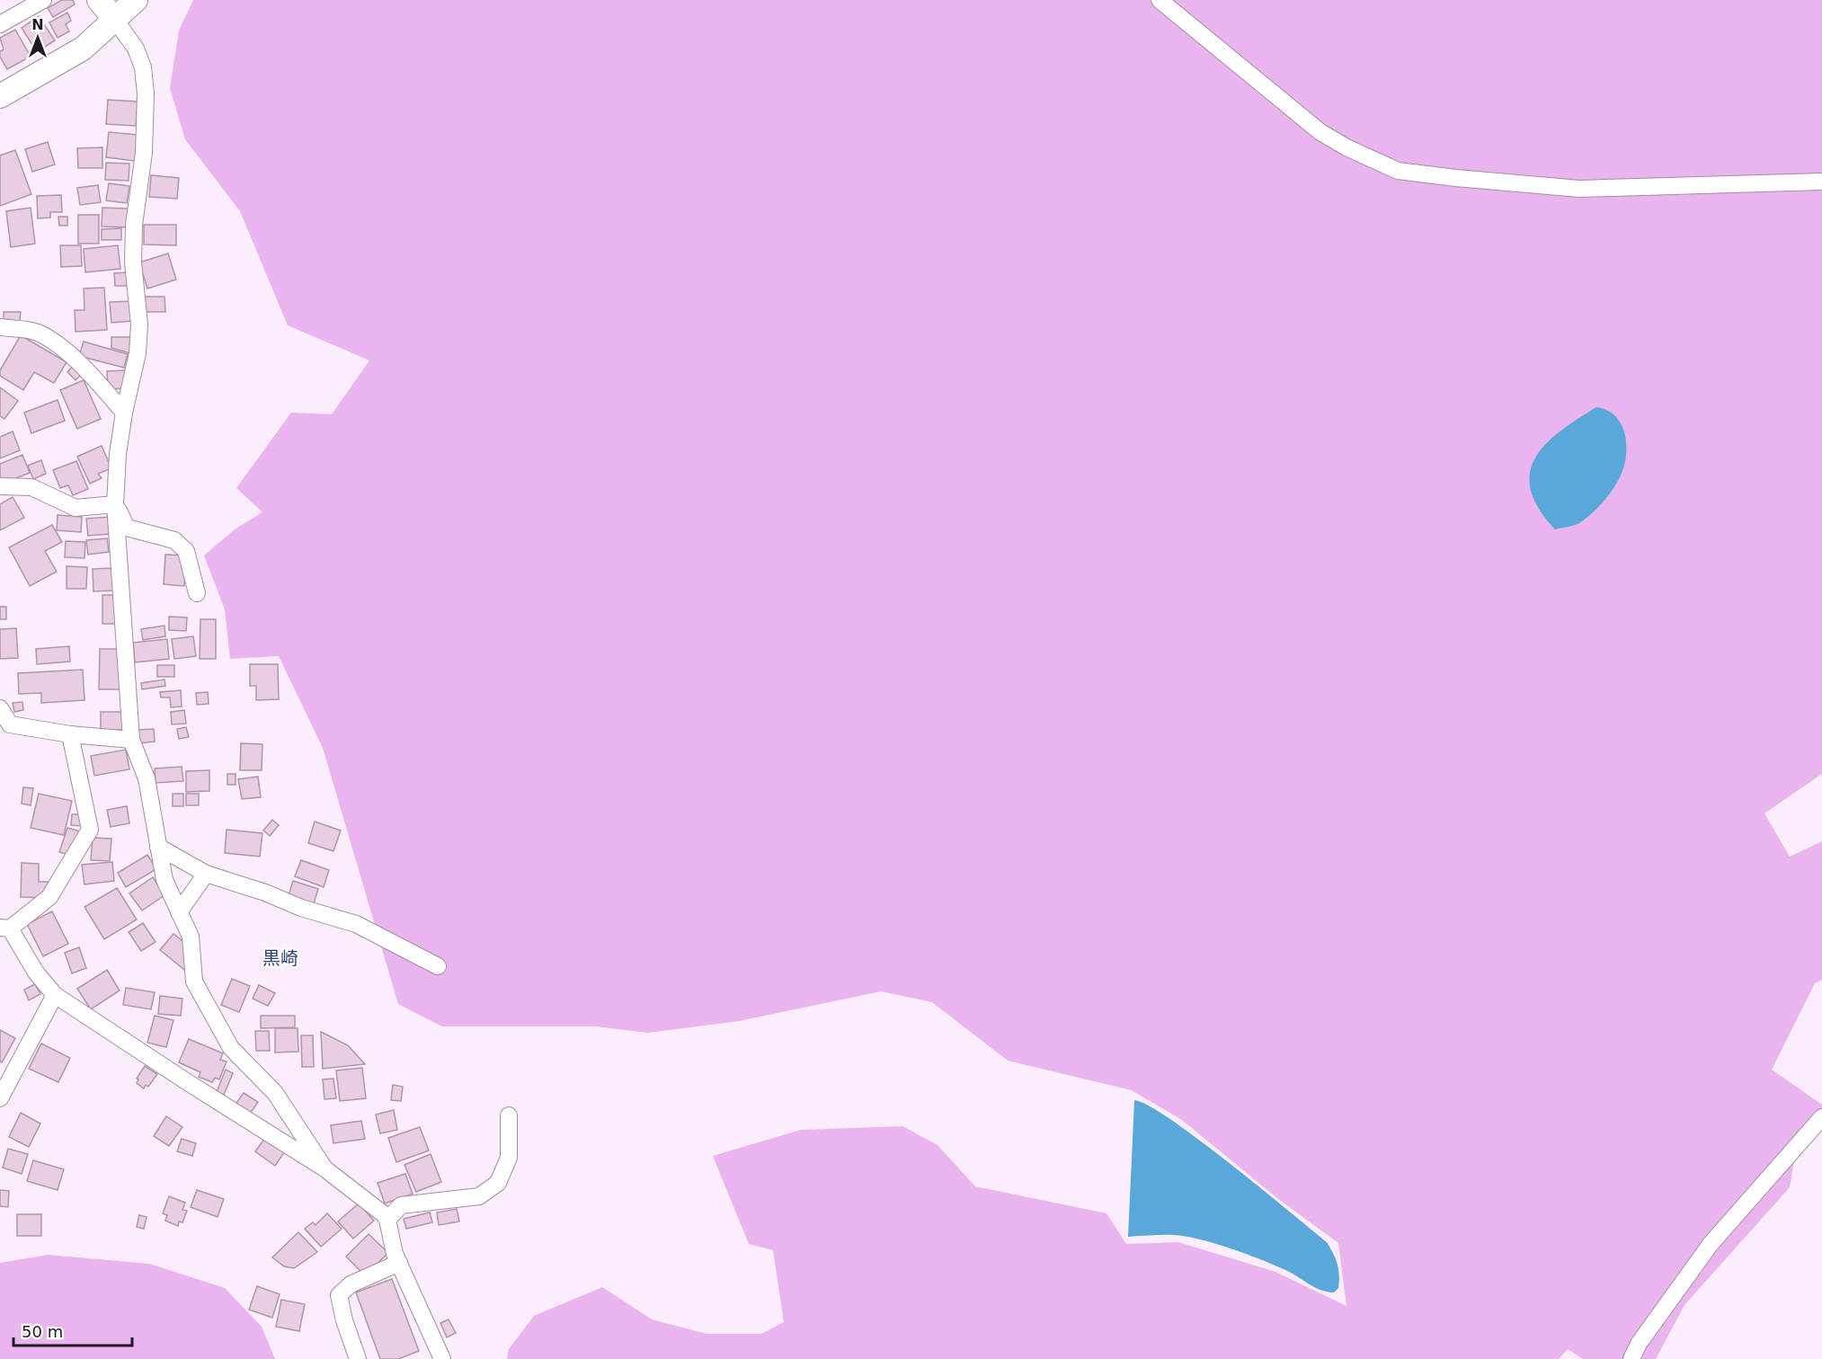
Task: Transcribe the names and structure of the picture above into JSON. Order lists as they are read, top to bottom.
{
  "districts": ["黒崎"],
  "scale_bar": "50 m",
  "north": "top"
}
